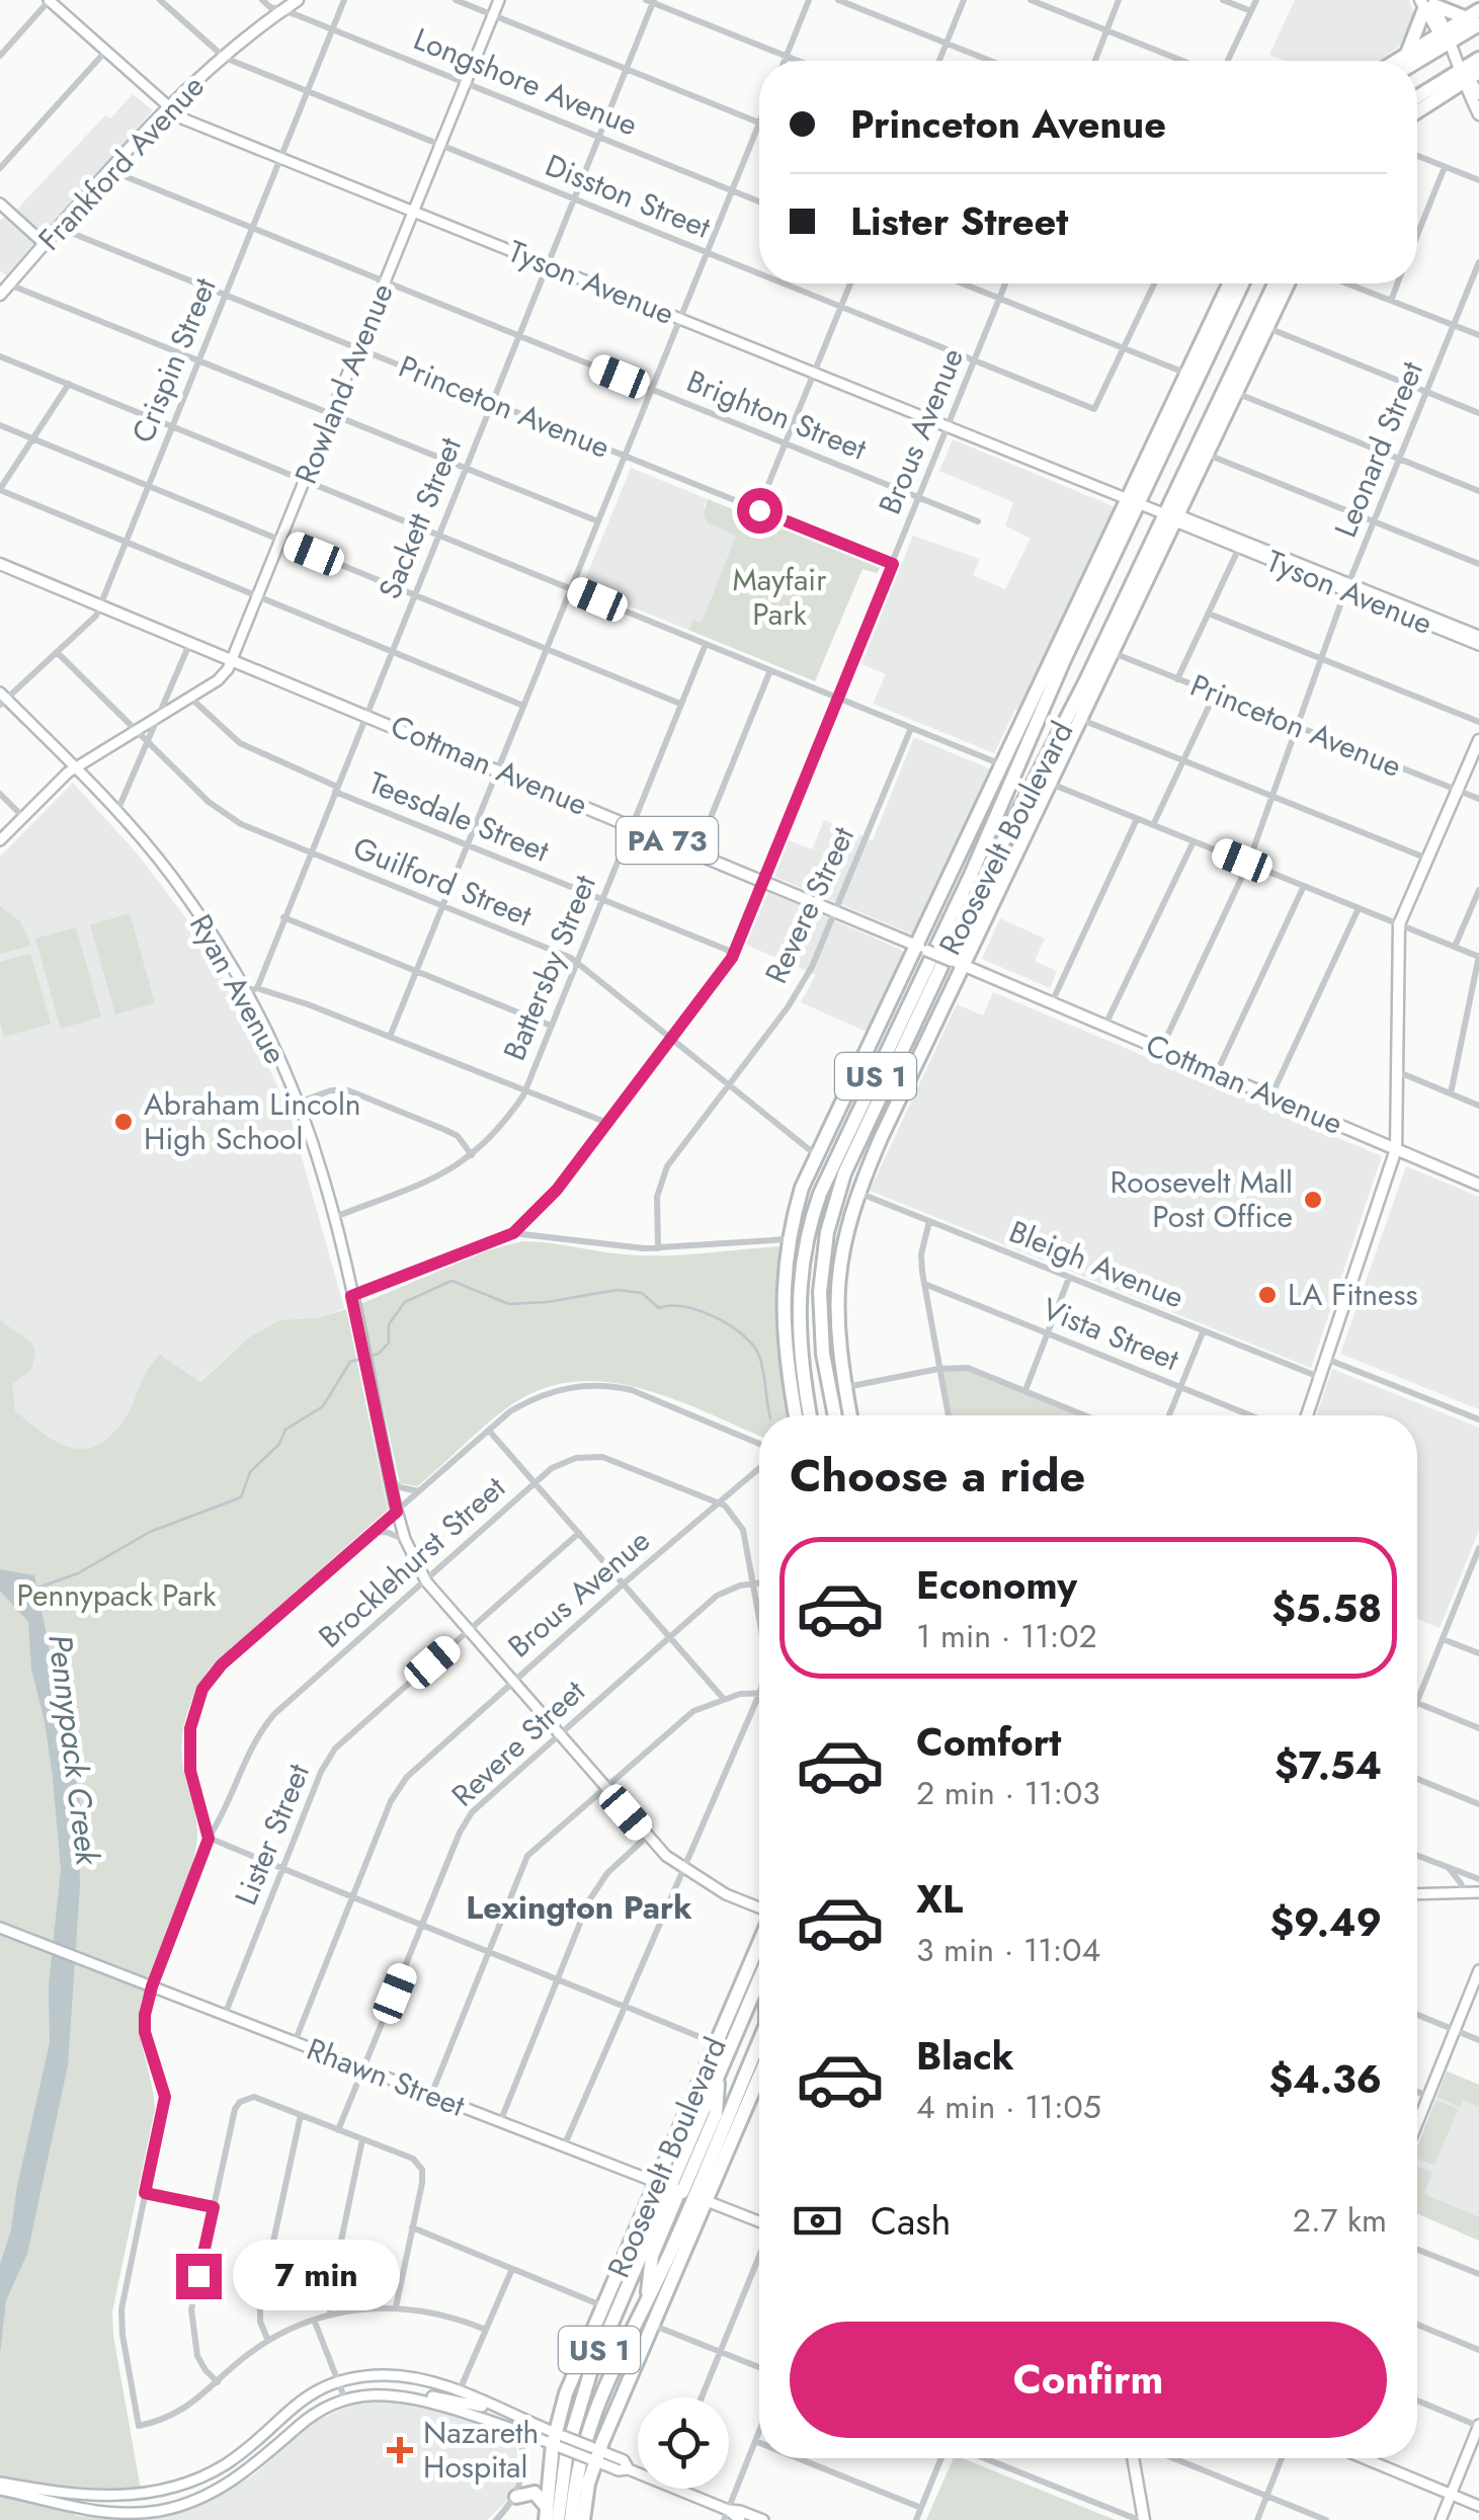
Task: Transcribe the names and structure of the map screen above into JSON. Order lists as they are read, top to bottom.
{
  "streets": {
    "highway": ["Roosevelt Boulevard", "US 1"],
    "main road": ["Frankford Avenue", "Cottman Avenue", "PA 73"],
    "street": [
      "Longshore Avenue",
      "Disston Street",
      "Tyson Avenue",
      "Crispin Street",
      "Rowland Avenue",
      "Princeton Avenue",
      "Brighton Street",
      "Brous Avenue",
      "Leonard Street",
      "Sackett Street",
      "Teesdale Street",
      "Guilford Street",
      "Revere Street",
      "Battersby Street",
      "Ryan Avenue",
      "Bleigh Avenue",
      "Vista Street",
      "Brocklehurst Street",
      "Lister Street",
      "Rhawn Street"
    ]
  },
  "crossings": [
    ["Longshore Avenue", "Frankford Avenue"],
    ["Longshore Avenue", "Crispin Street"],
    ["Longshore Avenue", "Rowland Avenue"],
    ["Longshore Avenue", "Sackett Street"],
    ["Frankford Avenue", "Disston Street"],
    ["Frankford Avenue", "Tyson Avenue"],
    ["Frankford Avenue", "Princeton Avenue"],
    ["Frankford Avenue", "Brighton Street"],
    ["Disston Street", "Crispin Street"],
    ["Disston Street", "Rowland Avenue"],
    ["Disston Street", "Brous Avenue"],
    ["Disston Street", "Sackett Street"],
    ["Tyson Avenue", "Crispin Street"],
    ["Tyson Avenue", "Rowland Avenue"],
    ["Tyson Avenue", "Brous Avenue"],
    ["Tyson Avenue", "Leonard Street"],
    ["Tyson Avenue", "Sackett Street"],
    ["Tyson Avenue", "Roosevelt Boulevard"],
    ["Crispin Street", "Princeton Avenue"],
    ["Crispin Street", "Brighton Street"],
    ["Crispin Street", "Cottman Avenue"],
    ["Crispin Street", "Guilford Street"],
    ["Crispin Street", "Ryan Avenue"],
    ["Rowland Avenue", "Princeton Avenue"],
    ["Rowland Avenue", "Brighton Street"],
    ["Rowland Avenue", "Cottman Avenue"],
    ["Rowland Avenue", "Teesdale Street"],
    ["Rowland Avenue", "Guilford Street"],
    ["Rowland Avenue", "Ryan Avenue"],
    ["Princeton Avenue", "Brous Avenue"],
    ["Princeton Avenue", "Leonard Street"],
    ["Princeton Avenue", "Sackett Street"],
    ["Princeton Avenue", "Roosevelt Boulevard"],
    ["Brighton Street", "Brous Avenue"],
    ["Brighton Street", "Sackett Street"],
    ["Brous Avenue", "Cottman Avenue"],
    ["Brous Avenue", "Teesdale Street"],
    ["Brous Avenue", "Guilford Street"],
    ["Brous Avenue", "Ryan Avenue"],
    ["Brous Avenue", "Brocklehurst Street"],
    ["Brous Avenue", "Rhawn Street"],
    ["Leonard Street", "Cottman Avenue"],
    ["Sackett Street", "Cottman Avenue"],
    ["Sackett Street", "Teesdale Street"],
    ["Sackett Street", "Guilford Street"],
    ["Sackett Street", "Ryan Avenue"],
    ["Cottman Avenue", "Roosevelt Boulevard"],
    ["Cottman Avenue", "Revere Street"],
    ["Cottman Avenue", "Battersby Street"],
    ["Teesdale Street", "Battersby Street"],
    ["Roosevelt Boulevard", "Guilford Street"],
    ["Roosevelt Boulevard", "Bleigh Avenue"],
    ["Roosevelt Boulevard", "Rhawn Street"],
    ["Guilford Street", "Revere Street"],
    ["Guilford Street", "Battersby Street"],
    ["Revere Street", "Ryan Avenue"],
    ["Revere Street", "Rhawn Street"],
    ["Battersby Street", "Ryan Avenue"],
    ["Ryan Avenue", "Brocklehurst Street"],
    ["Ryan Avenue", "Lister Street"],
    ["Brocklehurst Street", "Rhawn Street"],
    ["Lister Street", "Rhawn Street"]
  ],
  "districts": ["Lexington Park"],
  "water": ["Pennypack Creek"],
  "parks": ["Mayfair Park", "Pennypack Park"],
  "places": {
    "other": ["Abraham Lincoln High School", "Roosevelt Mall Post Office", "LA Fitness"],
    "health": ["Nazareth Hospital"]
  },
  "page": {
    "banner": ["Princeton Avenue", "Lister Street"],
    "heading": "Choose a ride",
    "list": [
      {
        "name": "Economy",
        "note": "1 min · 11:02",
        "value": "$5.58"
      },
      {
        "name": "Comfort",
        "note": "2 min · 11:03",
        "value": "$7.54"
      },
      {
        "name": "XL",
        "note": "3 min · 11:04",
        "value": "$9.49"
      },
      {
        "name": "Black",
        "note": "4 min · 11:05",
        "value": "$4.36"
      }
    ],
    "pay": ["Cash", "2.7 km"],
    "bubble": "7 min",
    "buttons": "Confirm"
  }
}
